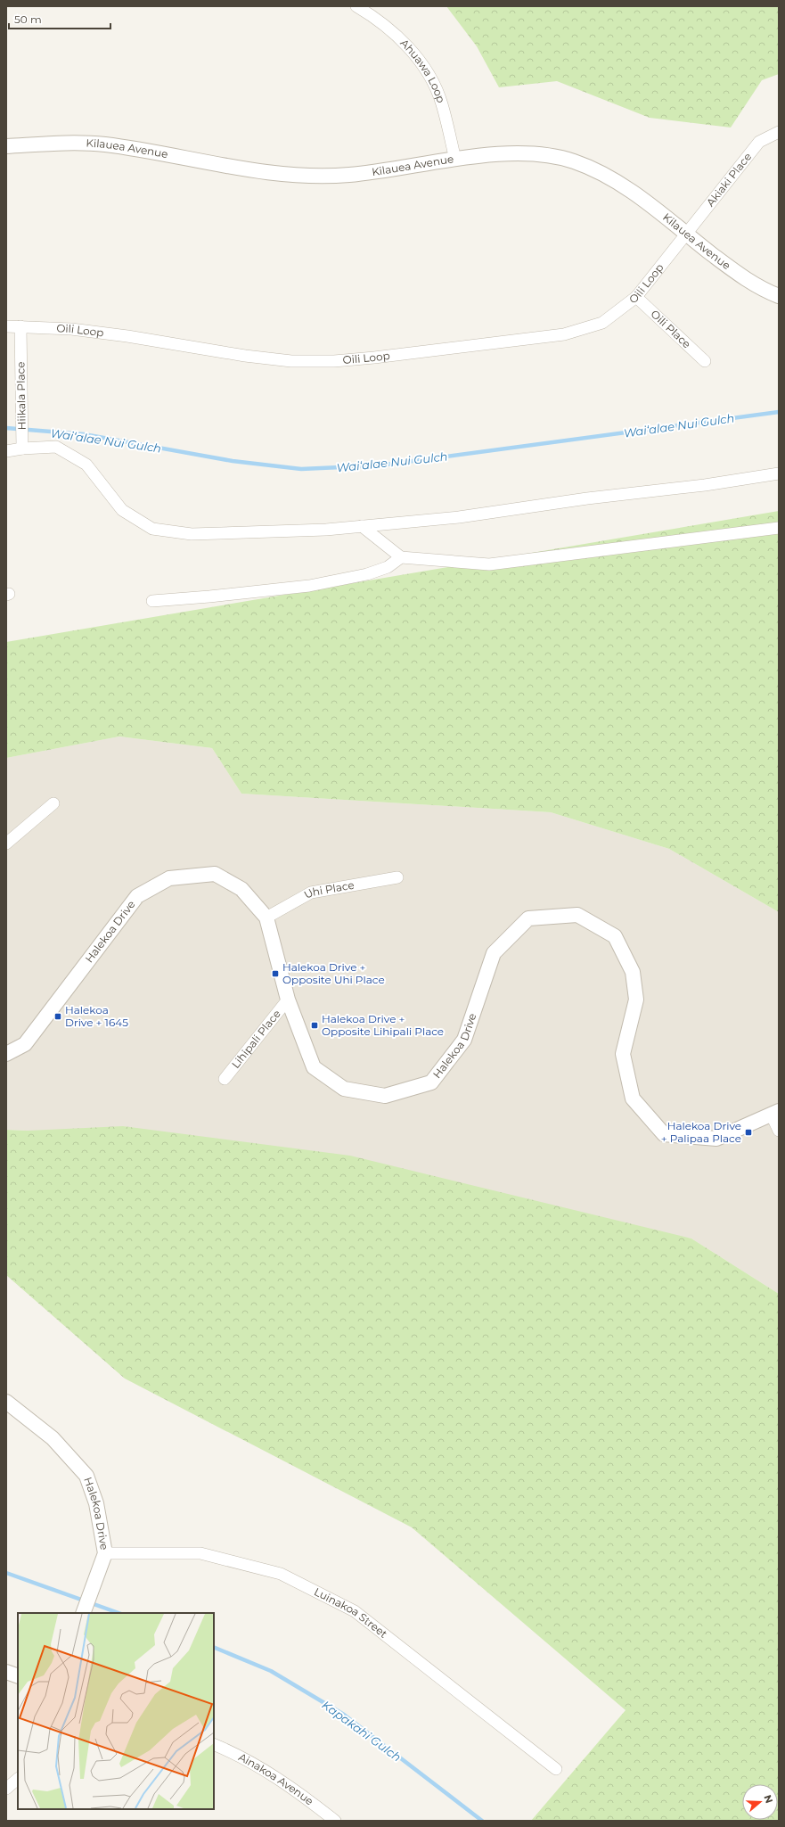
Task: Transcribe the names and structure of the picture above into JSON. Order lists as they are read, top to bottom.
{
  "streets": {
    "street": [
      "Ahuawa Loop",
      "Kilauea Avenue",
      "Akiaki Place",
      "Oili Loop",
      "Oili Place",
      "Hiikala Place",
      "Uhi Place",
      "Halekoa Drive",
      "Lihipali Place",
      "Luinakoa Street",
      "Ainakoa Avenue"
    ]
  },
  "crossings": [
    ["Ahuawa Loop", "Kilauea Avenue"],
    ["Kilauea Avenue", "Akiaki Place"],
    ["Kilauea Avenue", "Oili Loop"],
    ["Akiaki Place", "Oili Loop"],
    ["Oili Loop", "Oili Place"],
    ["Oili Loop", "Hiikala Place"],
    ["Uhi Place", "Halekoa Drive"],
    ["Halekoa Drive", "Lihipali Place"],
    ["Halekoa Drive", "Luinakoa Street"]
  ],
  "water": ["Waiʻalae Nui Gulch", "Kapakahi Gulch"],
  "places": {
    "transit": [
      "Halekoa Drive + Opposite Uhi Place",
      "Halekoa Drive + 1645",
      "Halekoa Drive + Opposite Lihipali Place",
      "Halekoa Drive + Palipaa Place"
    ]
  },
  "scale_bar": "50 m",
  "north": "right"
}
